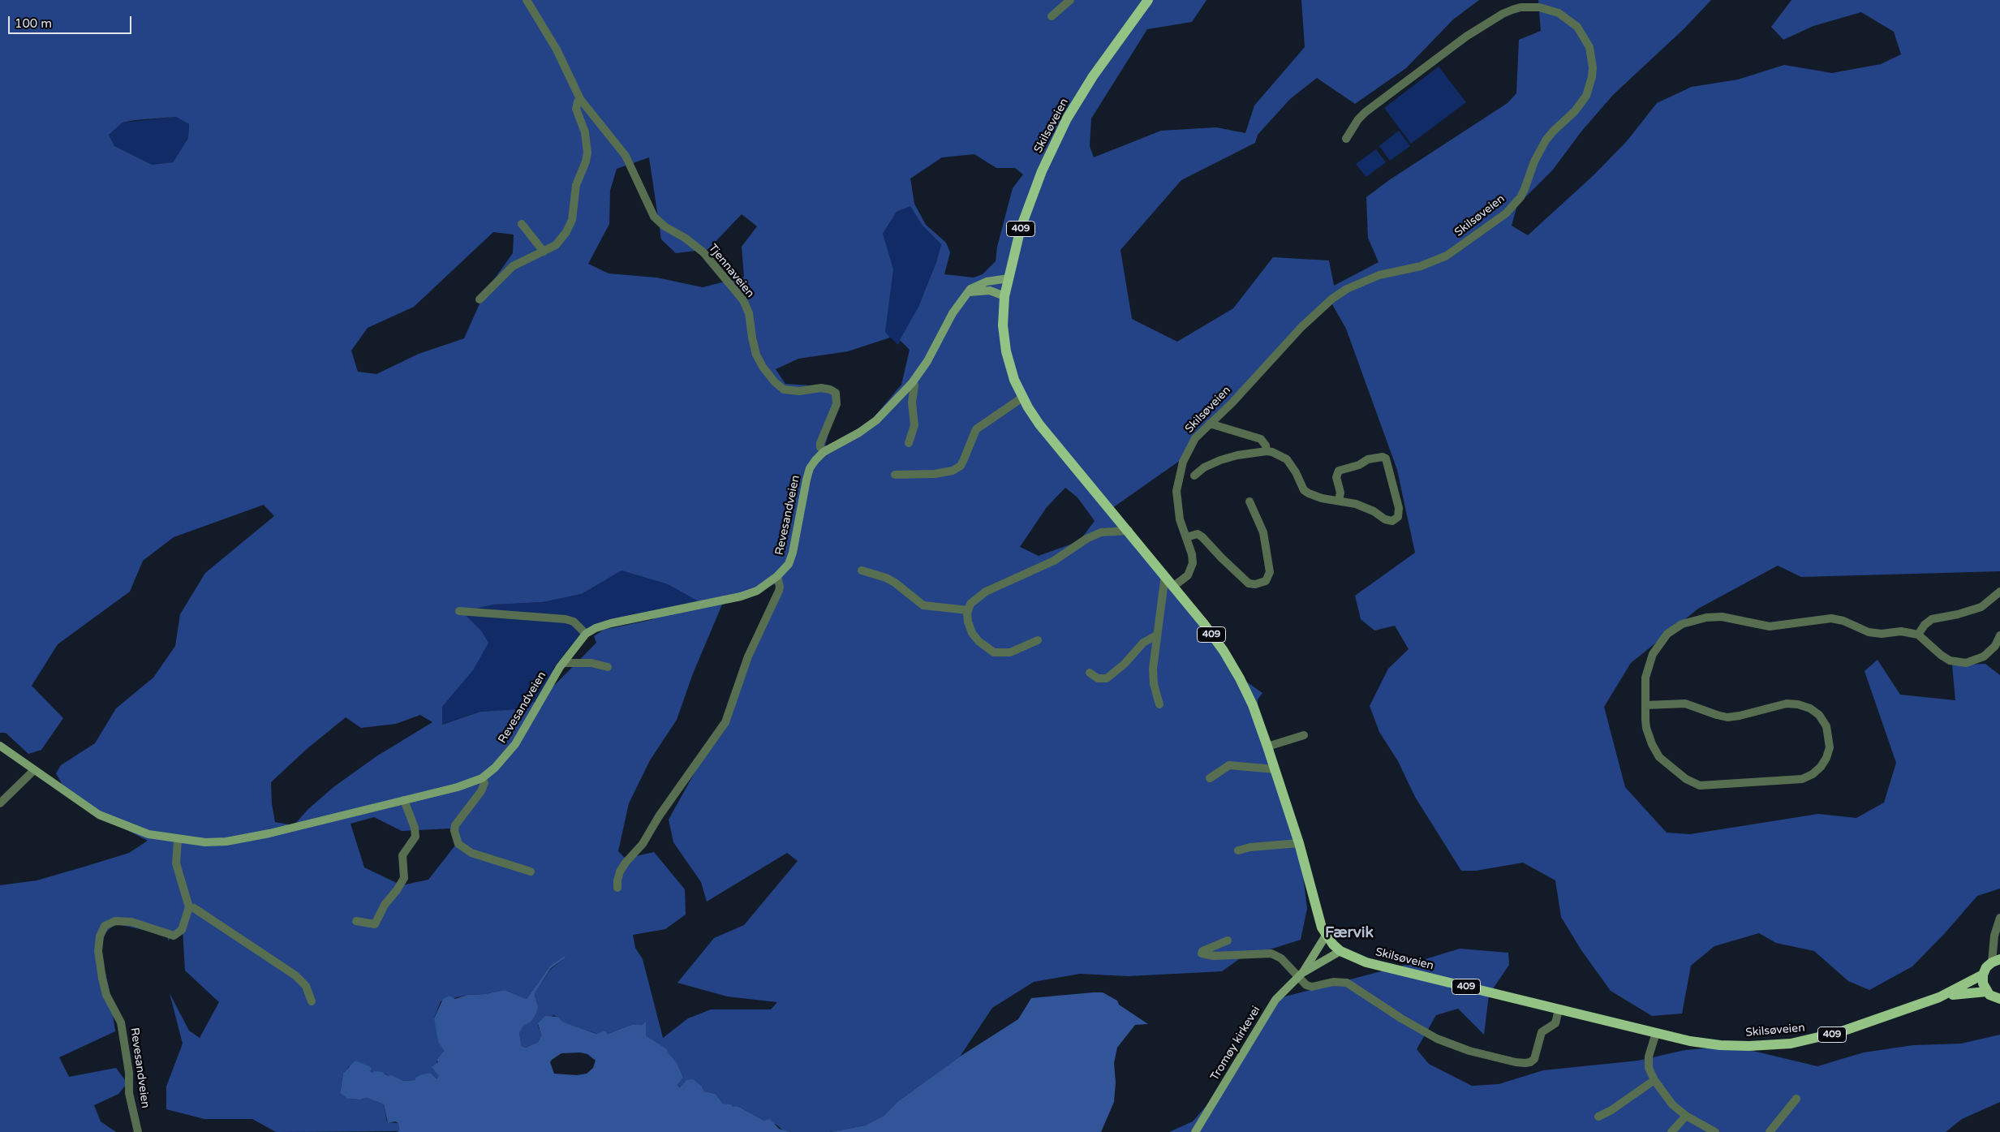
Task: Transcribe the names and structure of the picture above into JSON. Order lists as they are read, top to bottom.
{
  "streets": {
    "main road": [
      "Skilsøveien",
      "409",
      "Revesandveien",
      "Tromøy kirkevei"
    ],
    "street": ["Tjennaveien"]
  },
  "crossings": [
    ["Skilsøveien", "Revesandveien"],
    ["Skilsøveien", "Tromøy kirkevei"],
    ["Tjennaveien", "Revesandveien"]
  ],
  "districts": ["Færvik"],
  "scale_bar": "100 m"
}
